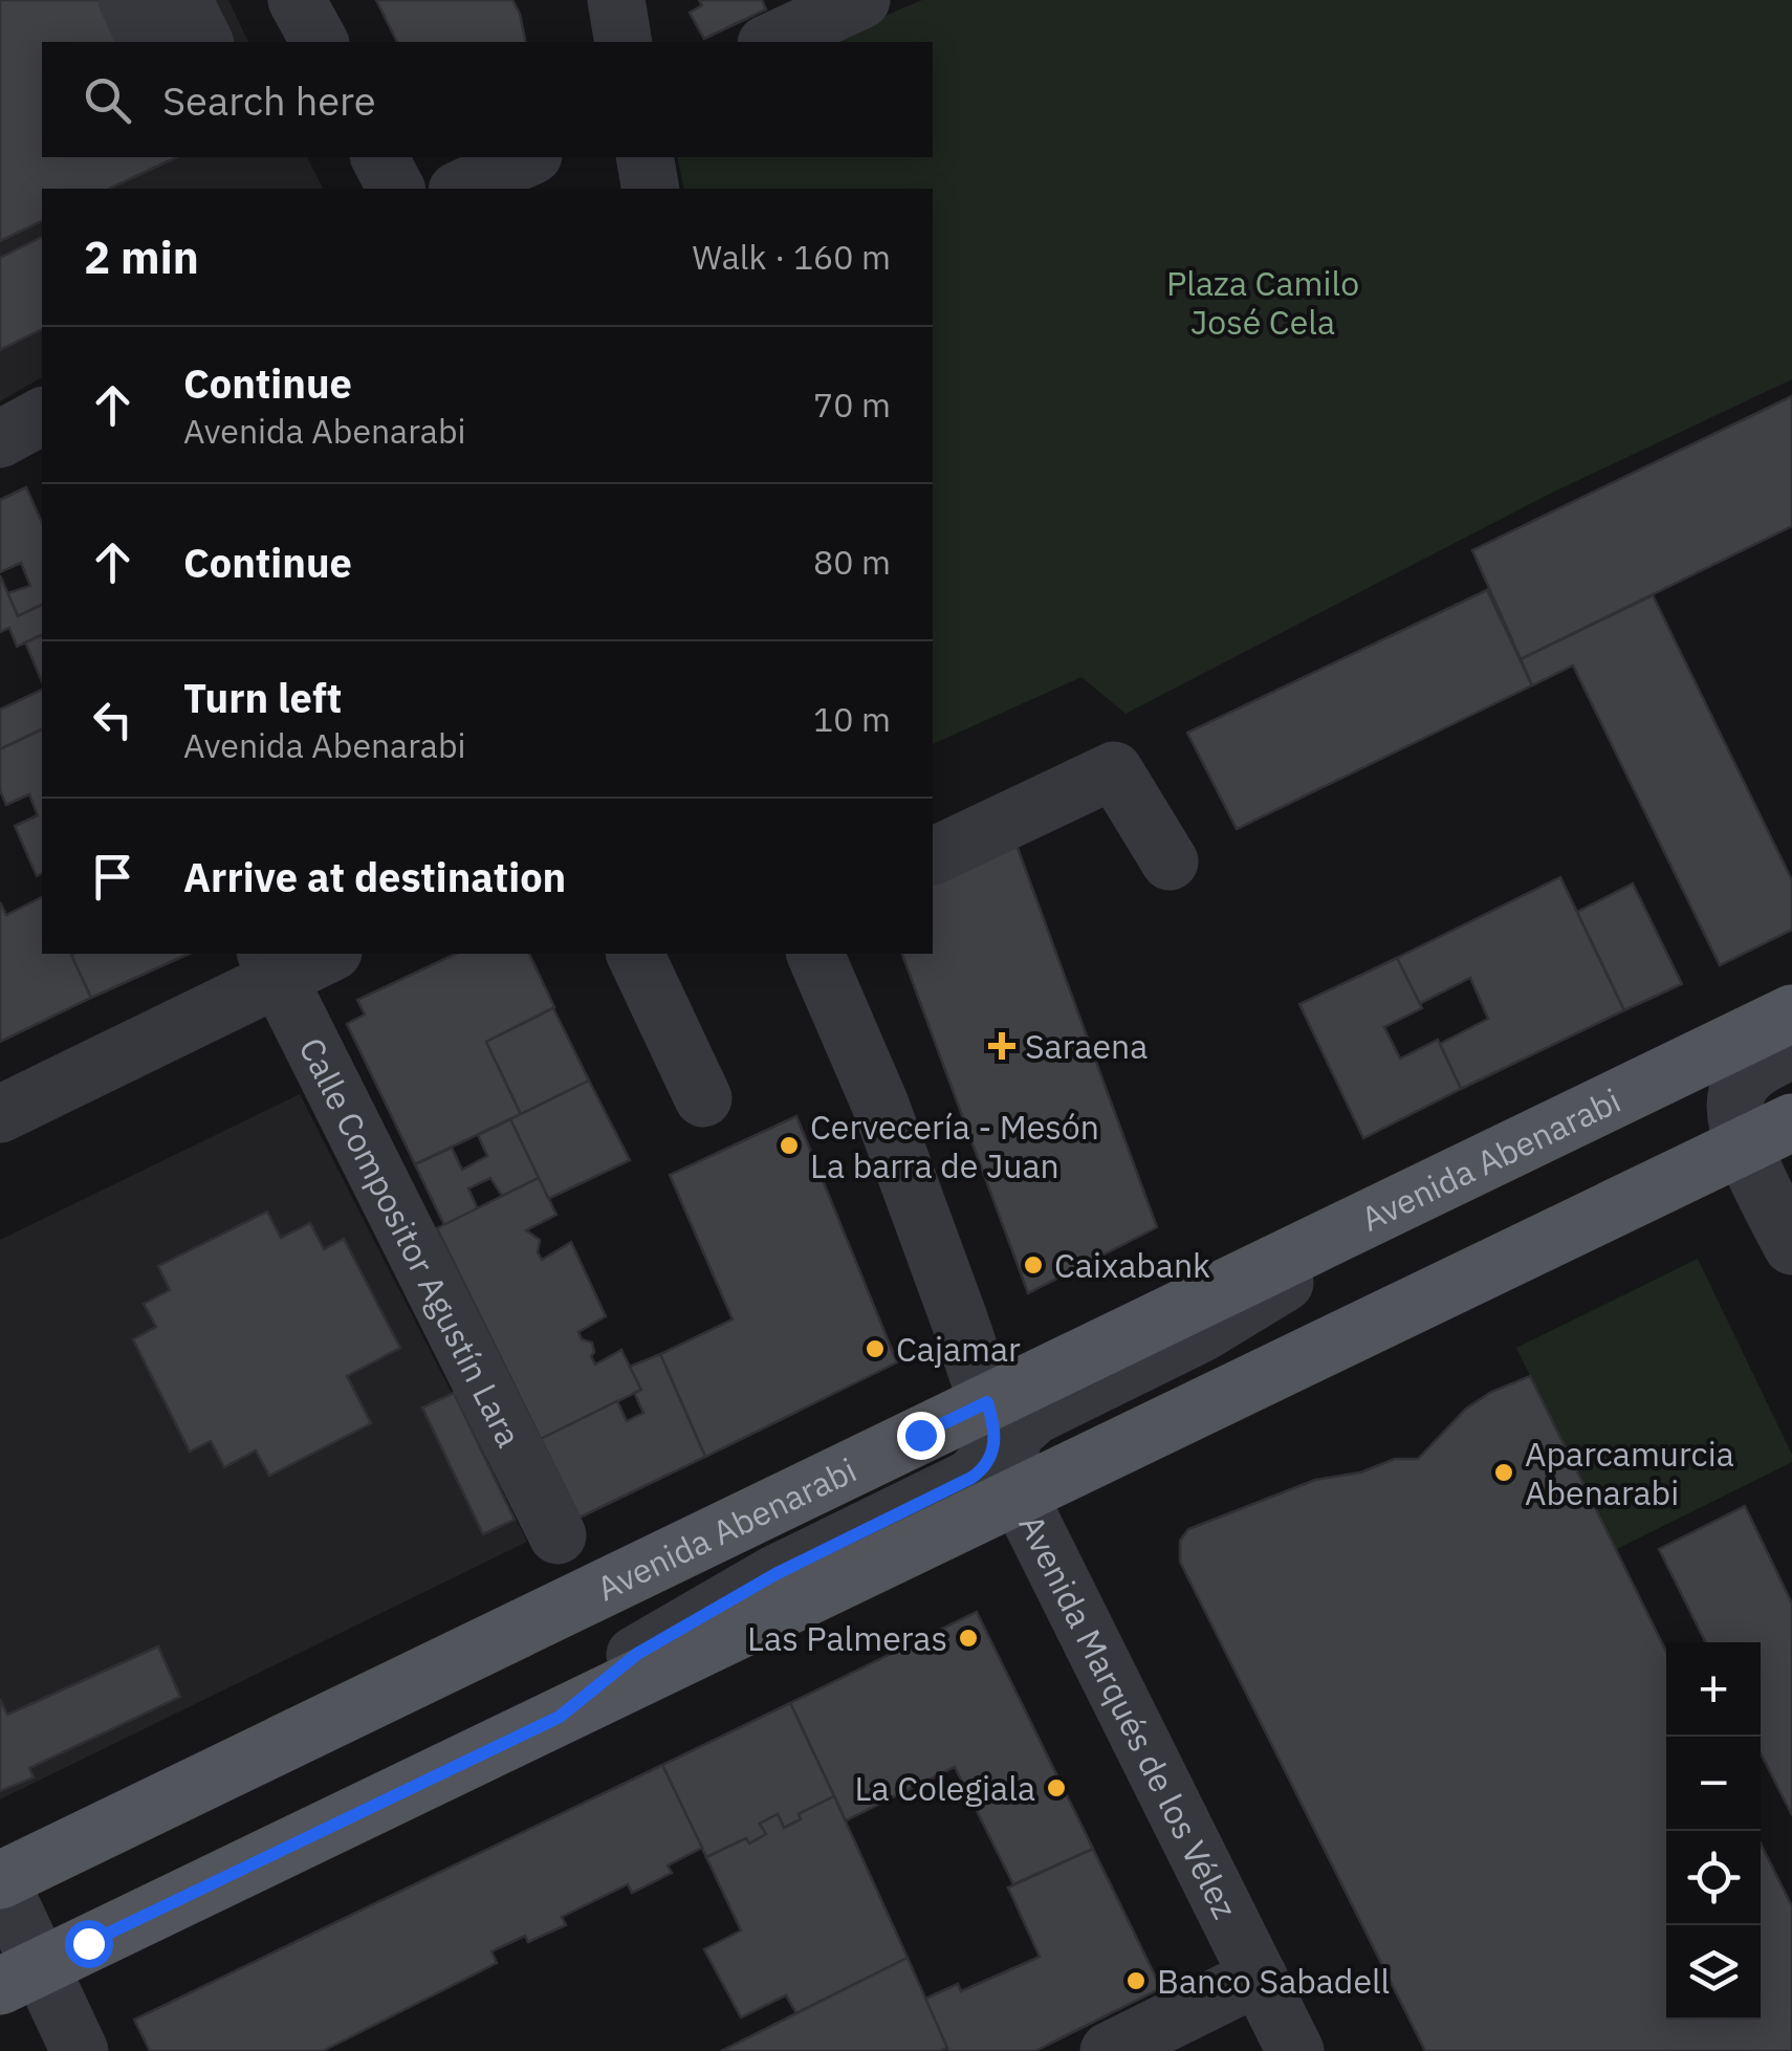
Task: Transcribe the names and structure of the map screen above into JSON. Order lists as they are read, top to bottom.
{
  "streets": {
    "main road": ["Avenida Abenarabi"],
    "street": ["Calle Compositor Agustín Lara", "Avenida Marqués de los Vélez"]
  },
  "crossings": [
    ["Avenida Abenarabi", "Avenida Marqués de los Vélez"]
  ],
  "parks": ["Plaza Camilo José Cela"],
  "places": {
    "health": ["Saraena"],
    "other": [
      "Cervecería - Mesón La barra de Juan",
      "Caixabank",
      "Cajamar",
      "Aparcamurcia Abenarabi",
      "Las Palmeras",
      "La Colegiala",
      "Banco Sabadell"
    ]
  },
  "page": {
    "search": "Search here",
    "heading": ["2 min", "Walk · 160 m"],
    "list": [
      ["Continue", "Avenida Abenarabi", "70 m"],
      ["Continue", "80 m"],
      ["Turn left", "Avenida Abenarabi", "10 m"],
      "Arrive at destination"
    ],
    "map_buttons": ["+", "−"]
  }
}
